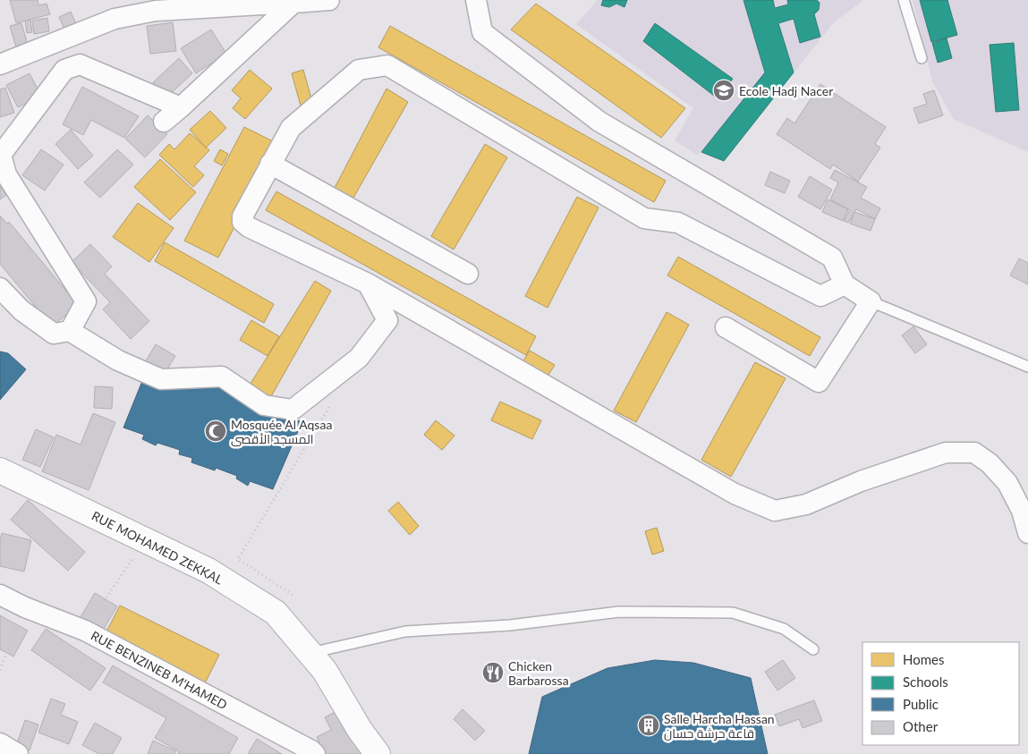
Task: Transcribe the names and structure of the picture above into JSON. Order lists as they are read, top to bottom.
{
  "streets": {
    "street": ["RUE MOHAMED ZEKKAL", "RUE BENZINEB M'HAMED"]
  },
  "places": {
    "school or university": ["Ecole Hadj Nacer"],
    "mosque": ["Mosquée Al Aqsaa المسجد الأقصى"],
    "restaurant": ["Chicken Barbarossa"],
    "building": ["Salle Harcha Hassan قاعة حرشة حسان"]
  },
  "legend": [
    "Homes",
    "Schools",
    "Public",
    "Other"
  ]
}
